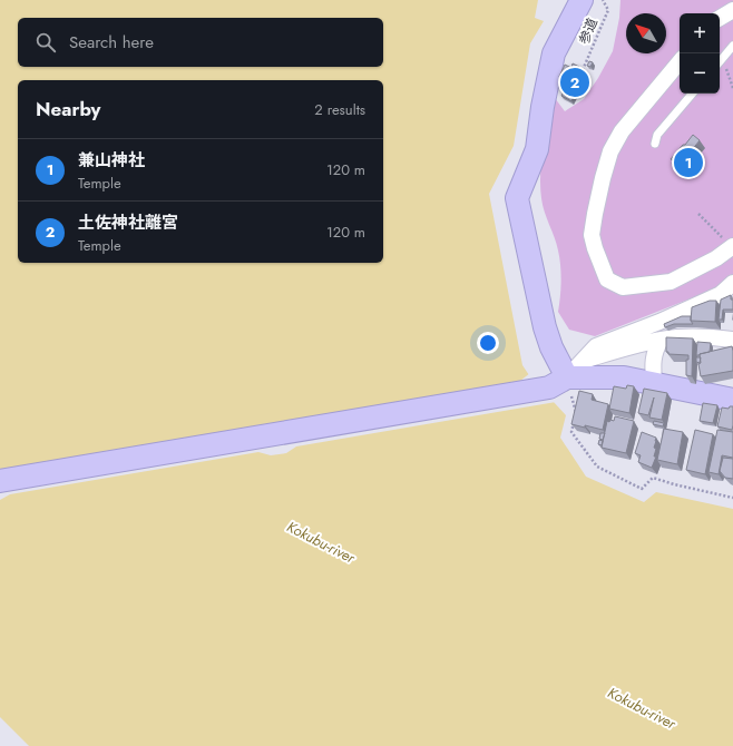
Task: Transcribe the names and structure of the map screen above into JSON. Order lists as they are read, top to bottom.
{
  "streets": {
    "path": ["参道"]
  },
  "water": ["Kokubu-river"],
  "north": "top left",
  "page": {
    "map_buttons": ["+", "−"],
    "search": "Search here",
    "pins": ["2", "1"],
    "heading": ["Nearby", "2 results"],
    "list": [
      {
        "mark": "1",
        "name": "兼山神社",
        "note": "Temple",
        "value": "120 m"
      },
      {
        "mark": "2",
        "name": "土佐神社離宮",
        "note": "Temple",
        "value": "120 m"
      }
    ]
  }
}
